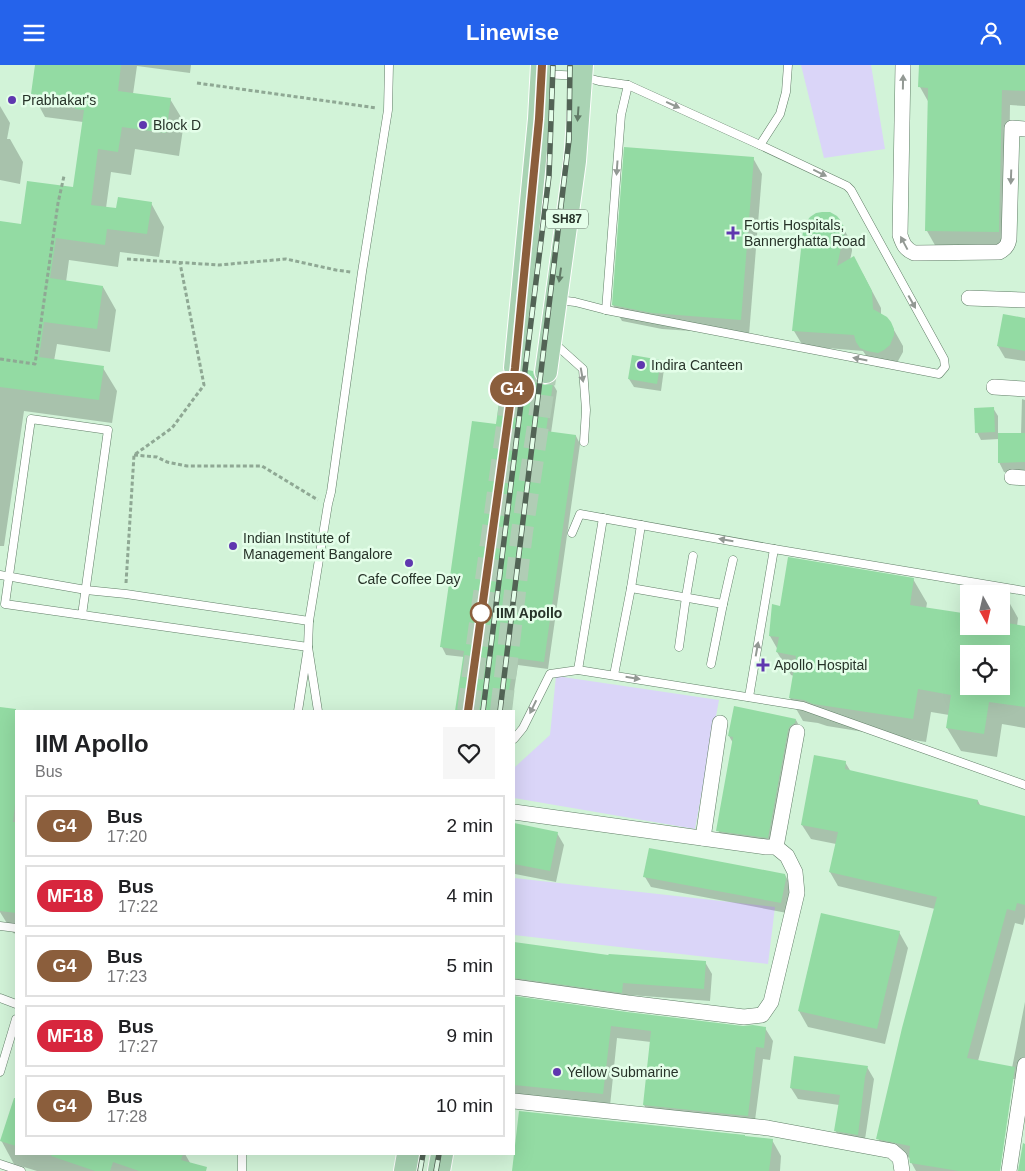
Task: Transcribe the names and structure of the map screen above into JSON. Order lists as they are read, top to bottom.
{
  "streets": {
    "main road": ["SH87"]
  },
  "places": {
    "other": [
      "Prabhakar's",
      "Block D",
      "Indira Canteen",
      "Indian Institute of Management Bangalore",
      "Cafe Coffee Day",
      "IIM Apollo",
      "Yellow Submarine"
    ],
    "health": ["Fortis Hospitals, Bannerghatta Road", "Apollo Hospital"]
  },
  "lines": ["bus line G4"],
  "north": "bottom",
  "page": {
    "header": "Linewise",
    "on_map": "G4",
    "heading": ["IIM Apollo", "Bus"],
    "list": [
      {
        "mark": "G4",
        "name": "Bus",
        "note": "17:20",
        "value": "2 min"
      },
      {
        "mark": "MF18",
        "name": "Bus",
        "note": "17:22",
        "value": "4 min"
      },
      {
        "mark": "G4",
        "name": "Bus",
        "note": "17:23",
        "value": "5 min"
      },
      {
        "mark": "MF18",
        "name": "Bus",
        "note": "17:27",
        "value": "9 min"
      },
      {
        "mark": "G4",
        "name": "Bus",
        "note": "17:28",
        "value": "10 min"
      }
    ]
  }
}
